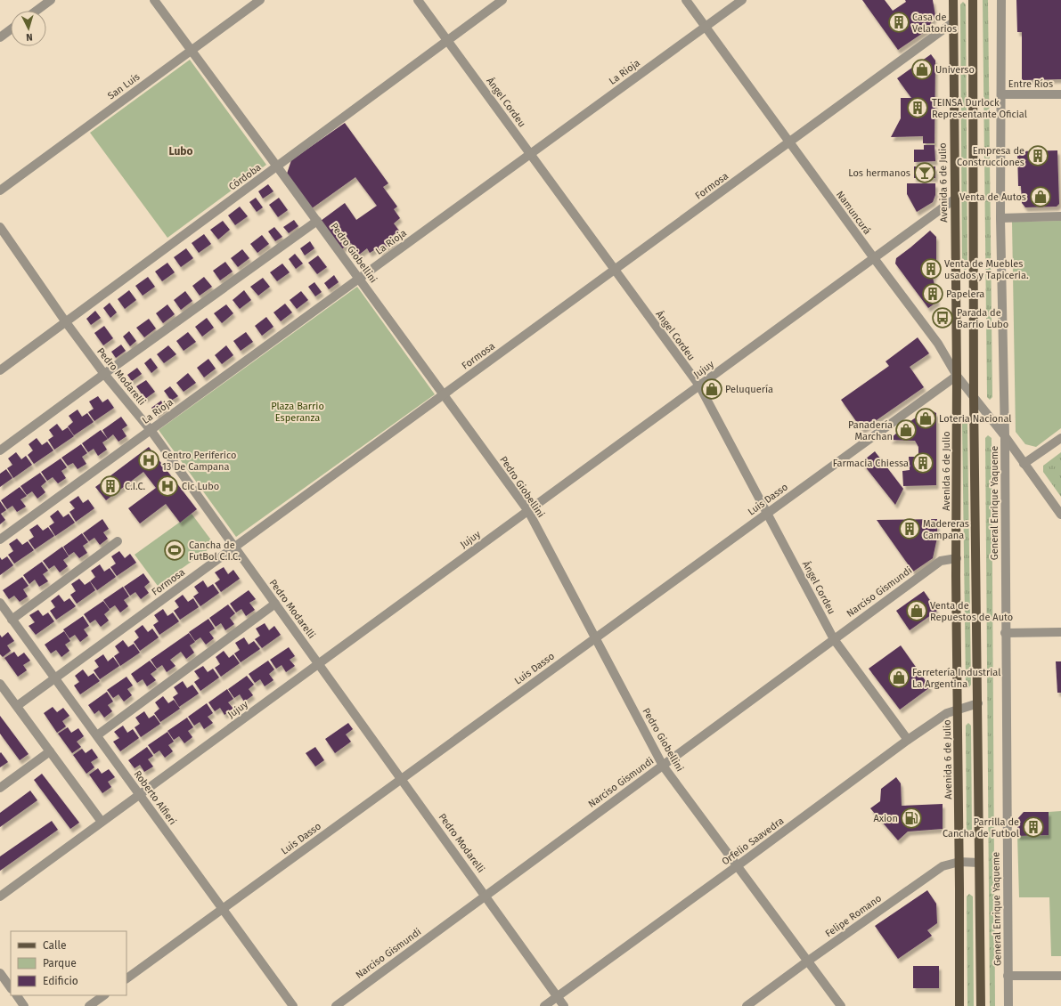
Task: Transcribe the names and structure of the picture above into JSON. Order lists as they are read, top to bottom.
{
  "streets": {
    "main road": ["Avenida 6 de Julio"],
    "street": [
      "La Rioja",
      "Entre Ríos",
      "San Luis",
      "Ángel Cordeu",
      "Córdoba",
      "Formosa",
      "Namuncurá",
      "Pedro Giobellini",
      "Jujuy",
      "Pedro Modarelli",
      "Luis Dasso",
      "General Enrique Yaqueme",
      "Narciso Gismundi",
      "Roberto Alfieri",
      "Orfelio Saavedra",
      "Felipe Romano"
    ]
  },
  "crossings": [
    ["La Rioja", "Ángel Cordeu"],
    ["La Rioja", "Namuncurá"],
    ["La Rioja", "Pedro Giobellini"],
    ["La Rioja", "Pedro Modarelli"],
    ["Entre Ríos", "General Enrique Yaqueme"],
    ["San Luis", "Pedro Giobellini"],
    ["Ángel Cordeu", "Córdoba"],
    ["Ángel Cordeu", "Formosa"],
    ["Ángel Cordeu", "Jujuy"],
    ["Ángel Cordeu", "Luis Dasso"],
    ["Ángel Cordeu", "Narciso Gismundi"],
    ["Ángel Cordeu", "Orfelio Saavedra"],
    ["Córdoba", "Pedro Giobellini"],
    ["Córdoba", "Pedro Modarelli"],
    ["Avenida 6 de Julio", "Formosa"],
    ["Avenida 6 de Julio", "Namuncurá"],
    ["Avenida 6 de Julio", "Jujuy"],
    ["Avenida 6 de Julio", "Luis Dasso"],
    ["Avenida 6 de Julio", "Narciso Gismundi"],
    ["Avenida 6 de Julio", "Orfelio Saavedra"],
    ["Avenida 6 de Julio", "Felipe Romano"],
    ["Formosa", "Namuncurá"],
    ["Formosa", "Pedro Giobellini"],
    ["Formosa", "Pedro Modarelli"],
    ["Formosa", "Roberto Alfieri"],
    ["Namuncurá", "Jujuy"],
    ["Namuncurá", "Luis Dasso"],
    ["Namuncurá", "General Enrique Yaqueme"],
    ["Pedro Giobellini", "Jujuy"],
    ["Pedro Giobellini", "Luis Dasso"],
    ["Pedro Giobellini", "Narciso Gismundi"],
    ["Pedro Giobellini", "Orfelio Saavedra"],
    ["Pedro Giobellini", "Felipe Romano"],
    ["Jujuy", "Pedro Modarelli"],
    ["Jujuy", "Roberto Alfieri"],
    ["Pedro Modarelli", "Luis Dasso"],
    ["Pedro Modarelli", "Narciso Gismundi"],
    ["Pedro Modarelli", "Orfelio Saavedra"],
    ["Luis Dasso", "Roberto Alfieri"]
  ],
  "districts": ["Lubo"],
  "parks": ["Plaza Barrio Esperanza"],
  "places": {
    "building": [
      "Casa de Velatorios",
      "TEINSA Durlock Representante Oficial",
      "Empresa de Construcciones",
      "Venta de Muebles usados y Tapiceria.",
      "Papelera",
      "Farmacia Chiessa",
      "C.I.C.",
      "Madereras Campana",
      "Parrilla de Cancha de Futbol"
    ],
    "shop": [
      "Universo",
      "Venta de Autos",
      "Peluquería",
      "Loteria Nacional",
      "Panadería Marchan",
      "Venta de Repuestos de Auto",
      "Ferretería Industrial La Argentina"
    ],
    "bar": ["Los hermanos"],
    "bus stop": ["Parada de Barrio Lubo"],
    "hospital": ["Centro Periferico 13 De Campana", "Cic Lubo"],
    "sports": ["Cancha de FutBol C.I.C."],
    "fuel station": ["Axion"]
  },
  "legend": ["Calle", "Parque", "Edificio"],
  "north": "bottom"
}
